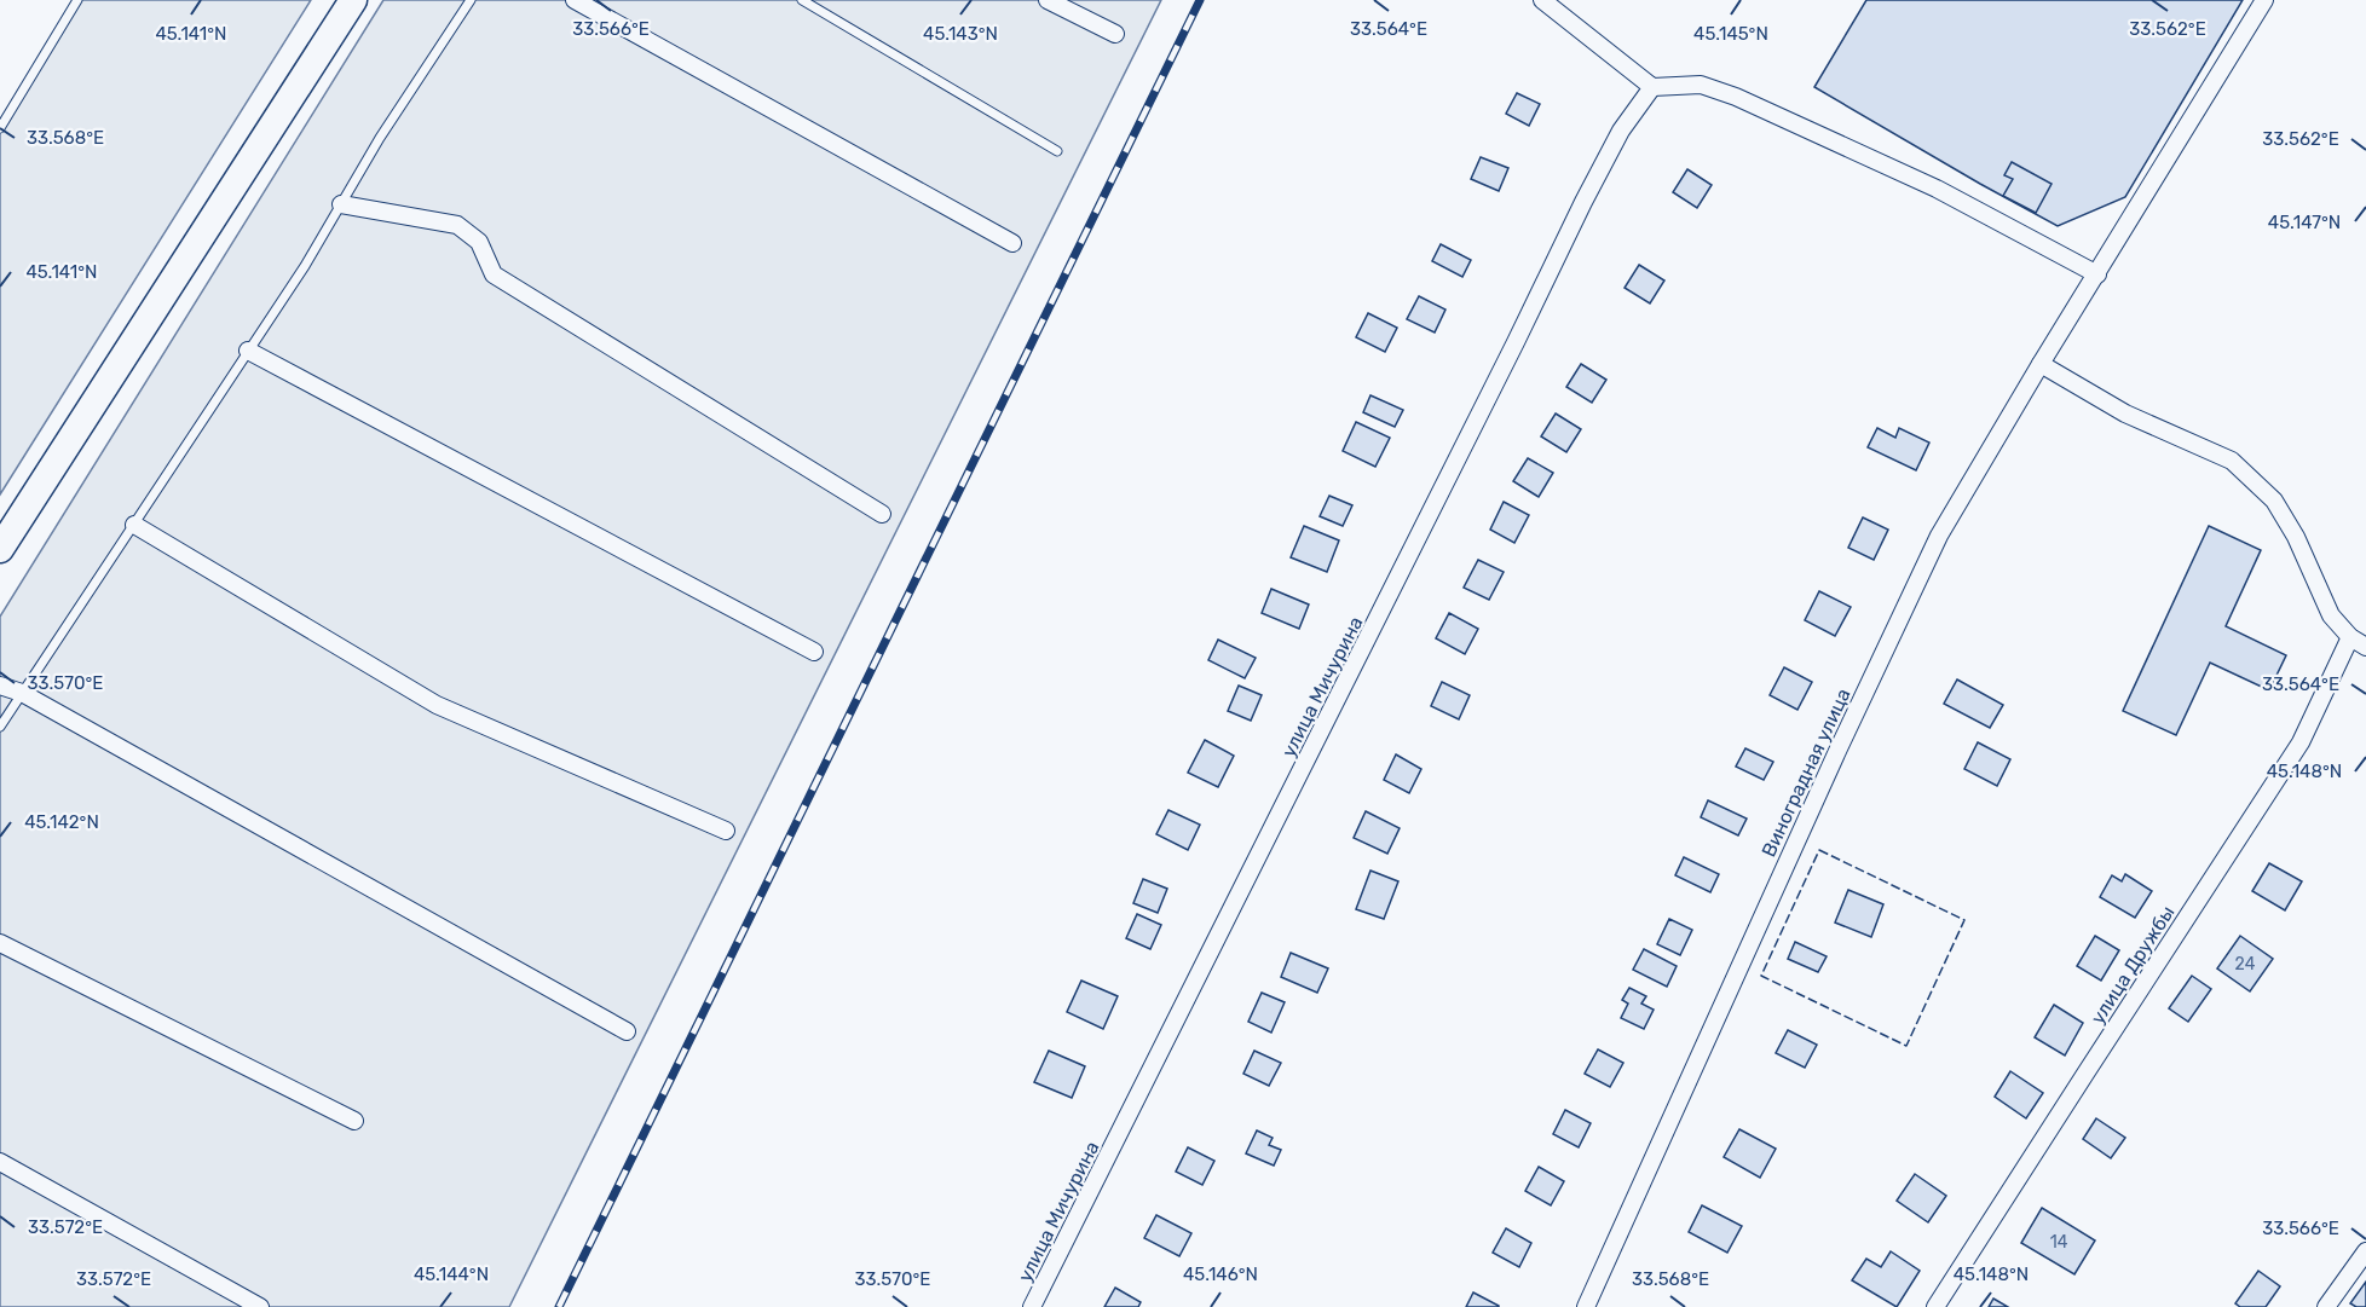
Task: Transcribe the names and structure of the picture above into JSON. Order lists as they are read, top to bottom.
{
  "streets": {
    "street": ["улица Мичурина", "Виноградная улица", "улица Дружбы"]
  },
  "house_numbers": ["24", "14"],
  "coordinates": [
    "33.566°E",
    "33.564°E",
    "33.562°E",
    "45.141°N",
    "45.143°N",
    "45.145°N",
    "33.568°E",
    "45.147°N",
    "33.570°E",
    "45.148°N",
    "45.142°N",
    "33.572°E",
    "45.144°N",
    "45.146°N"
  ]
}
